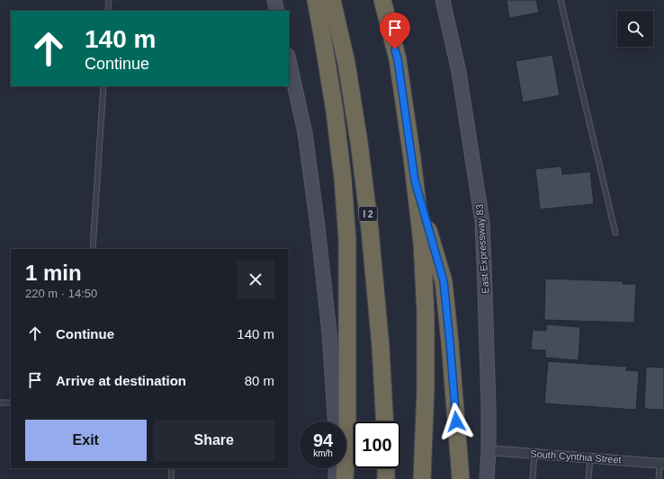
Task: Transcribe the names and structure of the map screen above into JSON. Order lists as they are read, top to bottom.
{
  "streets": {
    "highway": ["I 2"],
    "main road": ["East Expressway 83"],
    "street": ["South Cynthia Street"]
  },
  "crossings": [
    ["East Expressway 83", "South Cynthia Street"]
  ],
  "page": {
    "turn": ["140 m", "Continue"],
    "heading": ["1 min", "220 m · 14:50"],
    "list": [
      {
        "name": "Continue",
        "value": "140 m"
      },
      {
        "name": "Arrive at destination",
        "value": "80 m"
      }
    ],
    "buttons": ["Exit", "Share"],
    "speed": "94 km/h",
    "limit": "100"
  }
}
